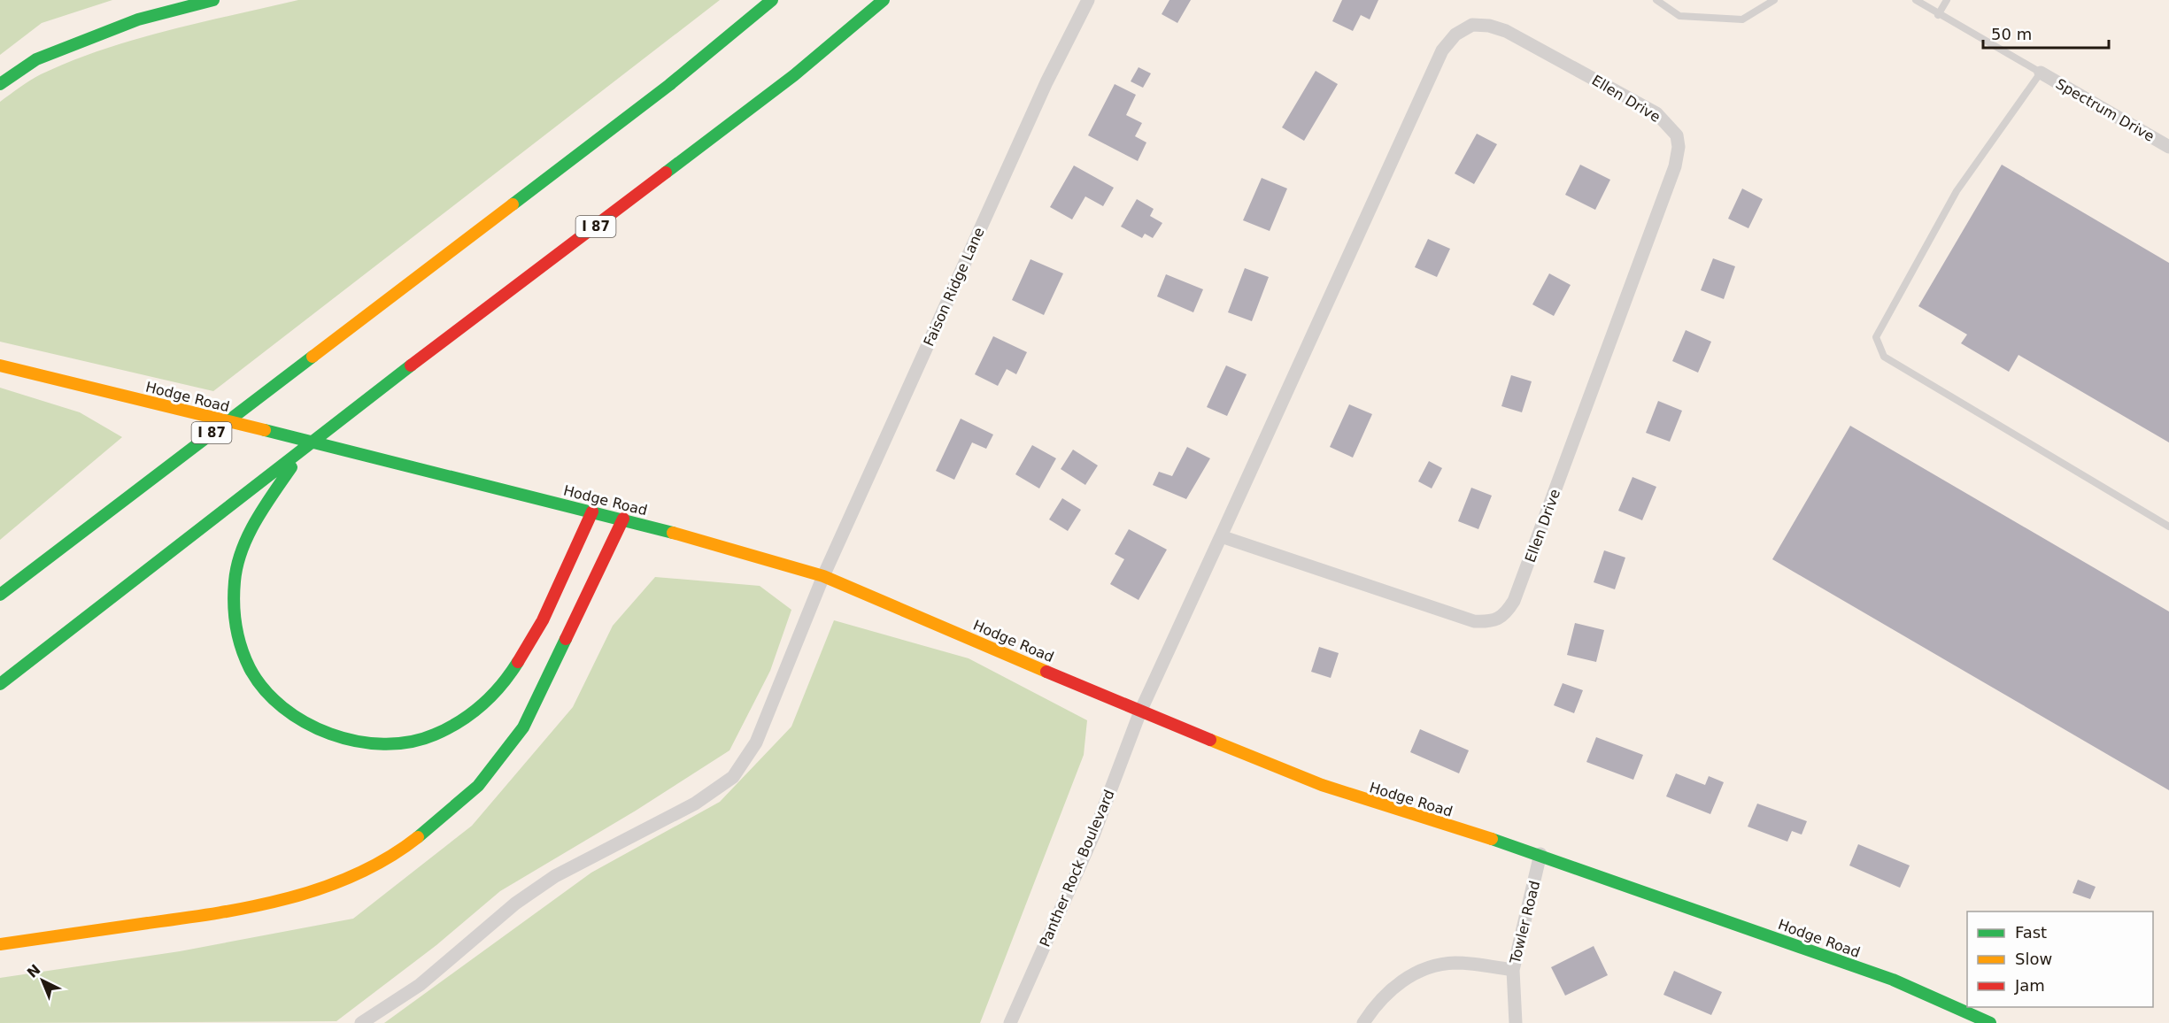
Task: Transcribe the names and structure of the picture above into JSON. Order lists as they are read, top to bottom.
{
  "streets": {
    "main road": ["I 87", "Hodge Road"],
    "street": [
      "Ellen Drive",
      "Spectrum Drive",
      "Faison Ridge Lane",
      "Panther Rock Boulevard",
      "Towler Road"
    ]
  },
  "crossings": [
    ["Ellen Drive", "Hodge Road"],
    ["Ellen Drive", "Panther Rock Boulevard"],
    ["Faison Ridge Lane", "Hodge Road"],
    ["Hodge Road", "Panther Rock Boulevard"],
    ["Hodge Road", "Towler Road"]
  ],
  "legend": ["Fast", "Slow", "Jam"],
  "scale_bar": "50 m",
  "north": "top left"
}
